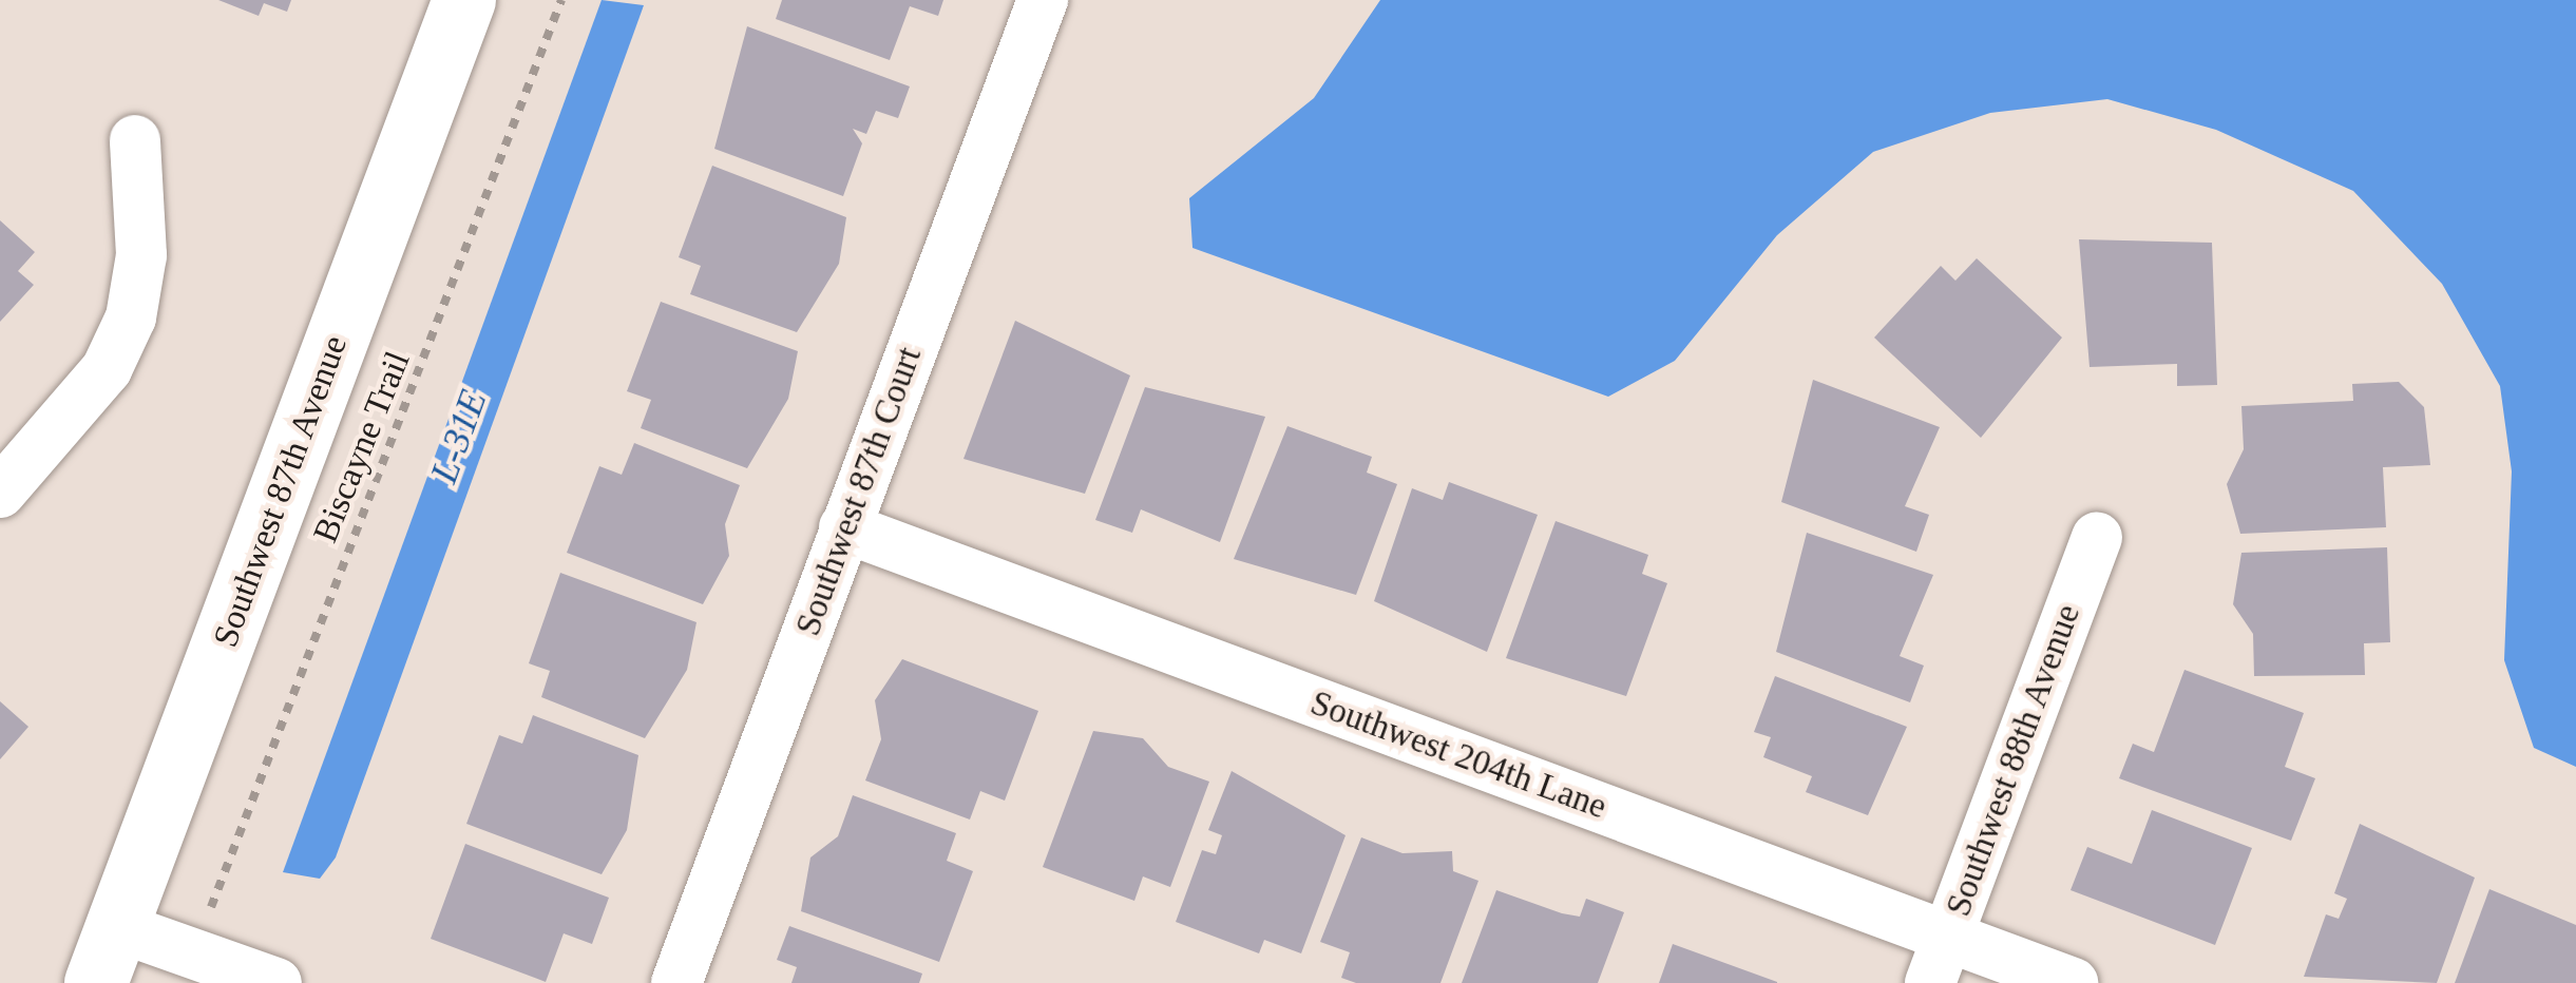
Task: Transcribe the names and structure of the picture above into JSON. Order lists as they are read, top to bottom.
{
  "streets": {
    "street": [
      "Southwest 87th Avenue",
      "Southwest 87th Court",
      "Southwest 204th Lane",
      "Southwest 88th Avenue"
    ],
    "path": ["Biscayne Trail"]
  },
  "crossings": [
    ["Southwest 87th Court", "Southwest 204th Lane"],
    ["Southwest 204th Lane", "Southwest 88th Avenue"]
  ],
  "water": ["L-31E"]
}
